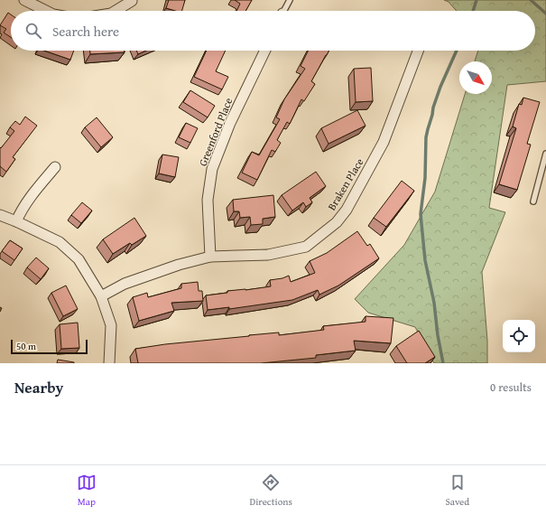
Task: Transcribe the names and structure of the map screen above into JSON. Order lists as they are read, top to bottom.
{
  "streets": {
    "street": ["Greenford Place", "Braken Place"]
  },
  "crossings": [
    ["Greenford Place", "Braken Place"]
  ],
  "scale_bar": "50 m",
  "north": "bottom right",
  "page": {
    "search": "Search here",
    "scale": "50 m",
    "heading": ["Nearby", "0 results"],
    "nav": ["Map", "Directions", "Saved"]
  }
}
